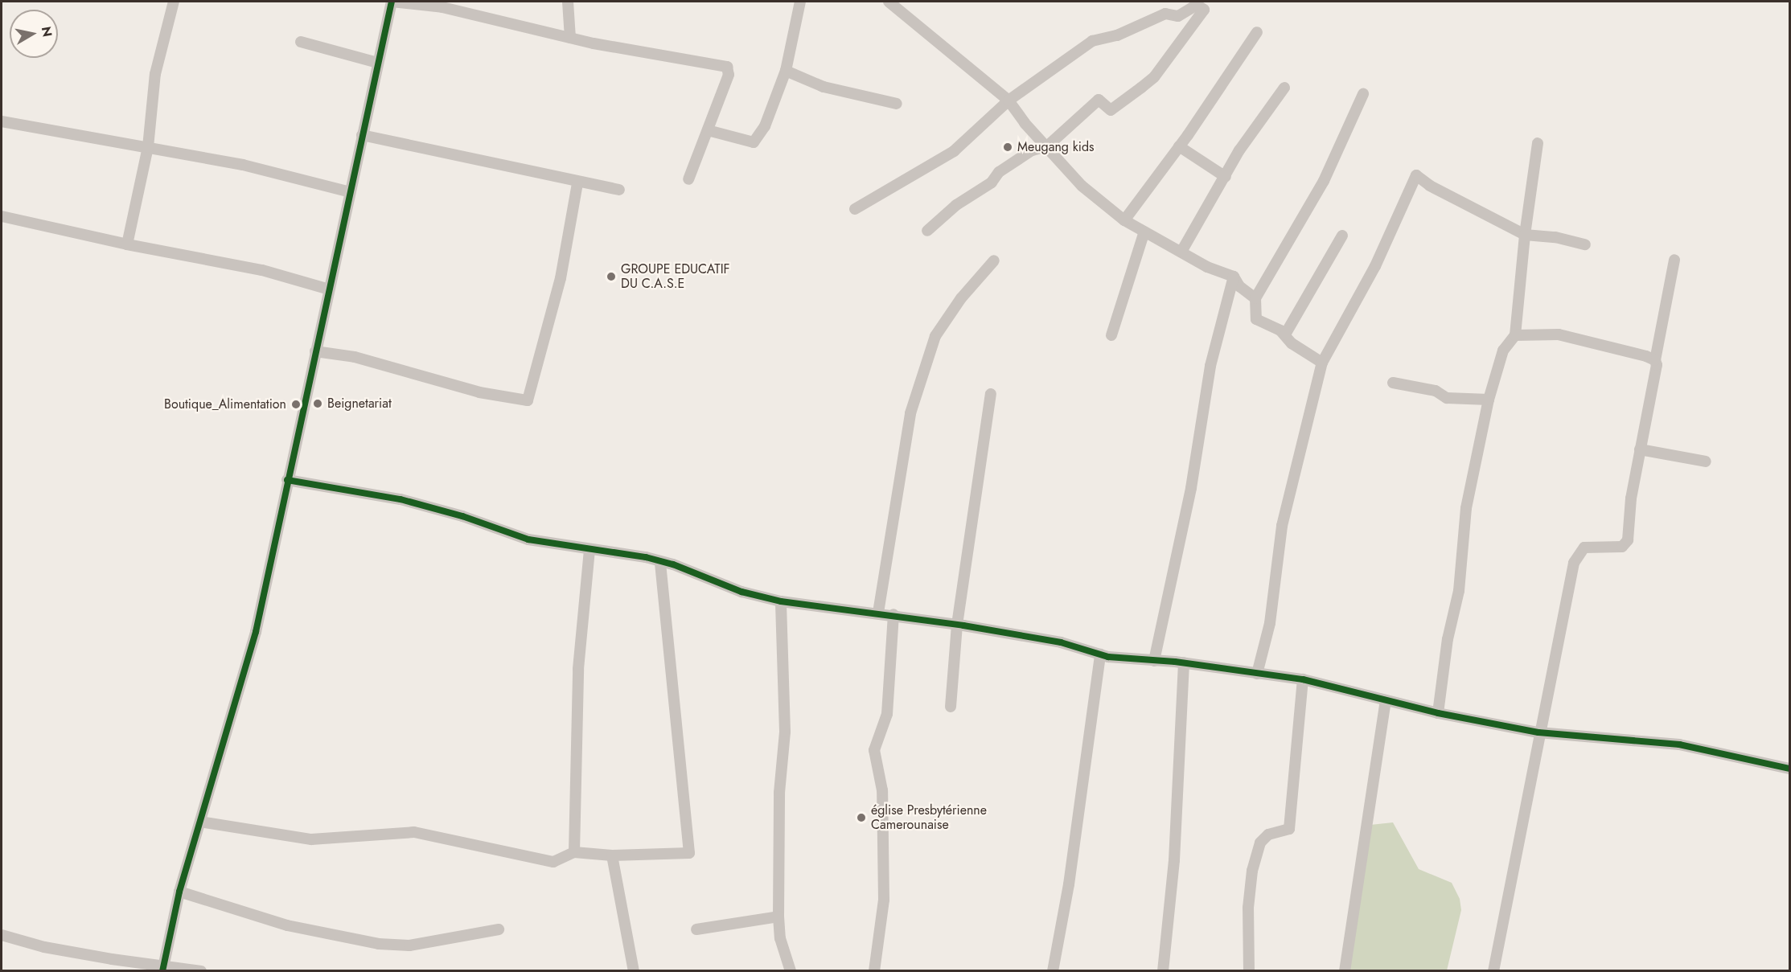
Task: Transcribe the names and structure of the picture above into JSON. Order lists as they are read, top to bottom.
{
  "places": [
    "Meugang kids",
    "GROUPE EDUCATIF DU C.A.S.E",
    "Beignetariat",
    "Boutique_Alimentation",
    "église Presbytérienne Camerounaise"
  ],
  "north": "right"
}
